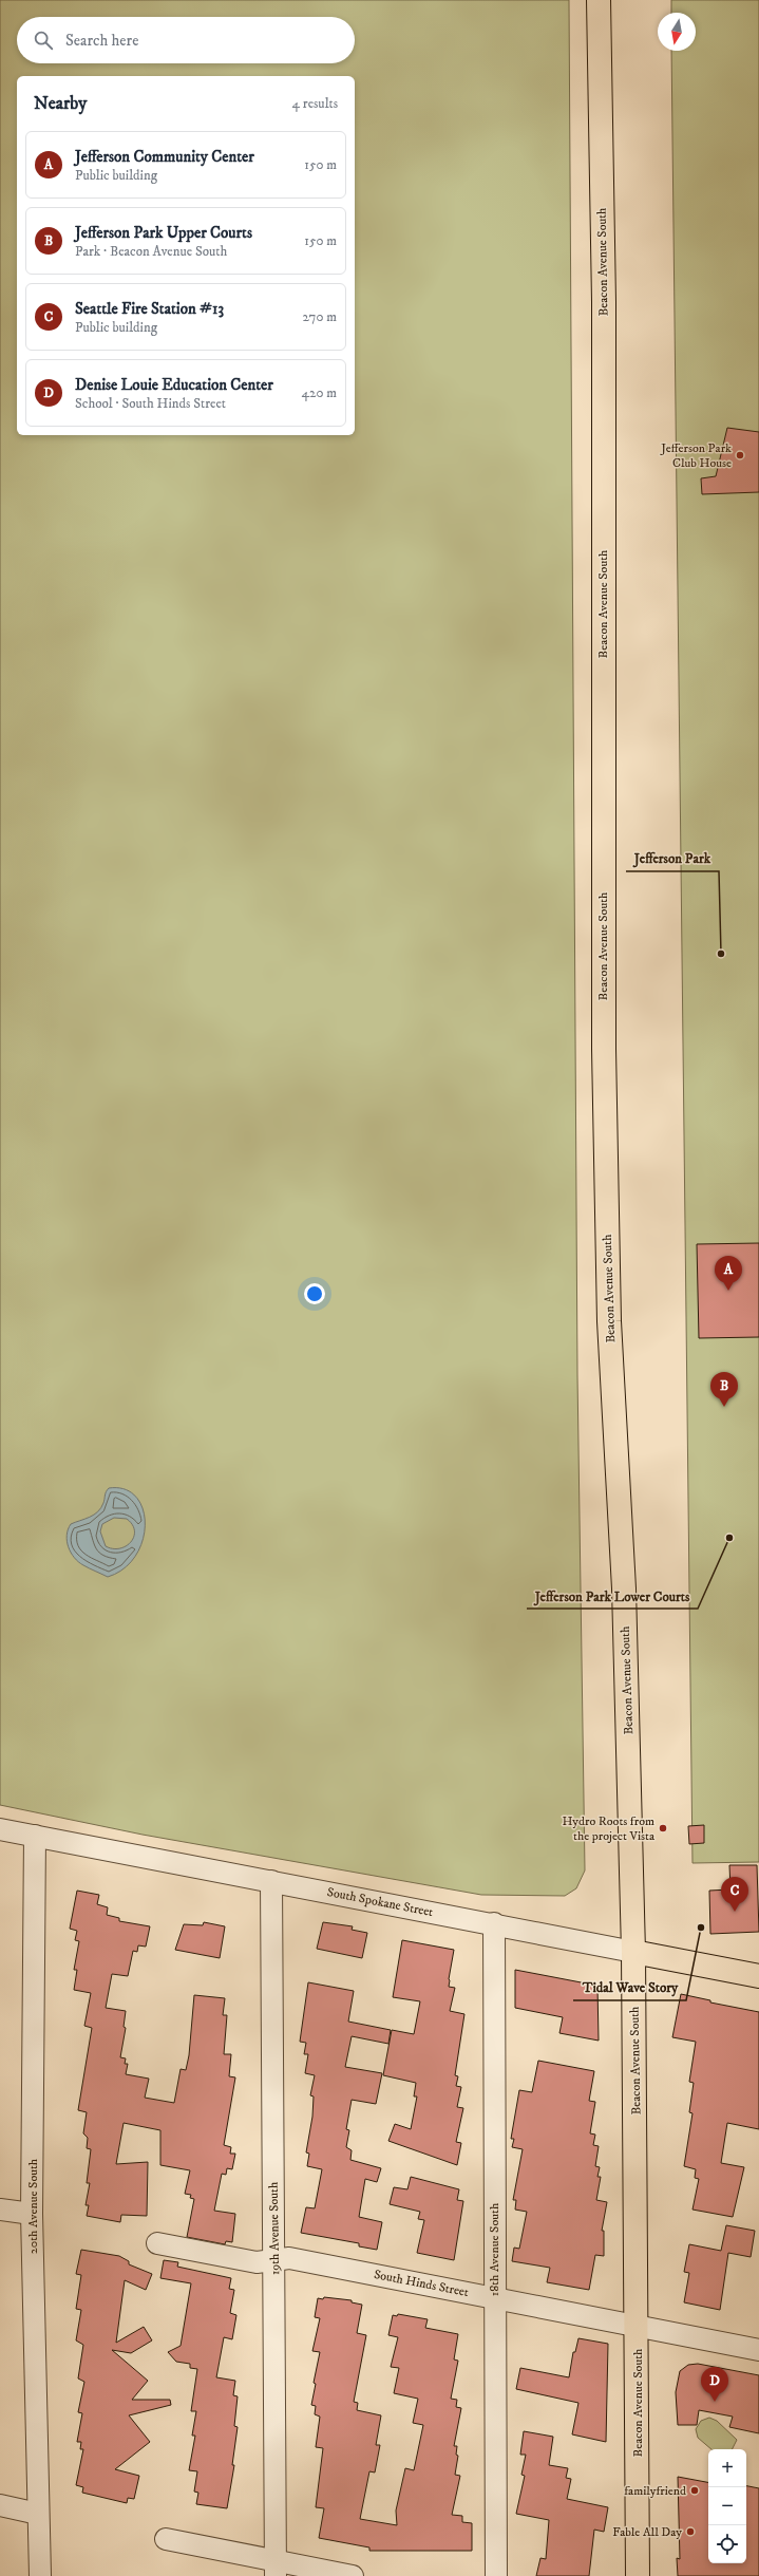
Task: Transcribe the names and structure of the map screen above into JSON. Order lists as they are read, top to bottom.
{
  "streets": {
    "main road": ["Beacon Avenue South", "South Spokane Street"],
    "street": [
      "20th Avenue South",
      "19th Avenue South",
      "18th Avenue South",
      "South Hinds Street"
    ]
  },
  "crossings": [
    ["Beacon Avenue South", "South Spokane Street"],
    ["Beacon Avenue South", "South Hinds Street"],
    ["South Spokane Street", "20th Avenue South"],
    ["South Spokane Street", "19th Avenue South"],
    ["South Spokane Street", "18th Avenue South"],
    ["19th Avenue South", "South Hinds Street"],
    ["18th Avenue South", "South Hinds Street"]
  ],
  "places": [
    "Jefferson Park Club House",
    "Jefferson Park",
    "Jefferson Park Lower Courts",
    "Hydro Roots from the project Vista",
    "Tidal Wave Story",
    "familyfriend",
    "Fable All Day"
  ],
  "north": "bottom",
  "page": {
    "search": "Search here",
    "heading": ["Nearby", "4 results"],
    "list": [
      {
        "mark": "A",
        "name": "Jefferson Community Center",
        "note": "Public building",
        "value": "150 m"
      },
      {
        "mark": "B",
        "name": "Jefferson Park Upper Courts",
        "note": "Park · Beacon Avenue South",
        "value": "150 m"
      },
      {
        "mark": "C",
        "name": "Seattle Fire Station #13",
        "note": "Public building",
        "value": "270 m"
      },
      {
        "mark": "D",
        "name": "Denise Louie Education Center",
        "note": "School · South Hinds Street",
        "value": "420 m"
      }
    ],
    "pins": [
      "A",
      "B",
      "C",
      "D"
    ],
    "map_buttons": ["+", "−"]
  }
}
